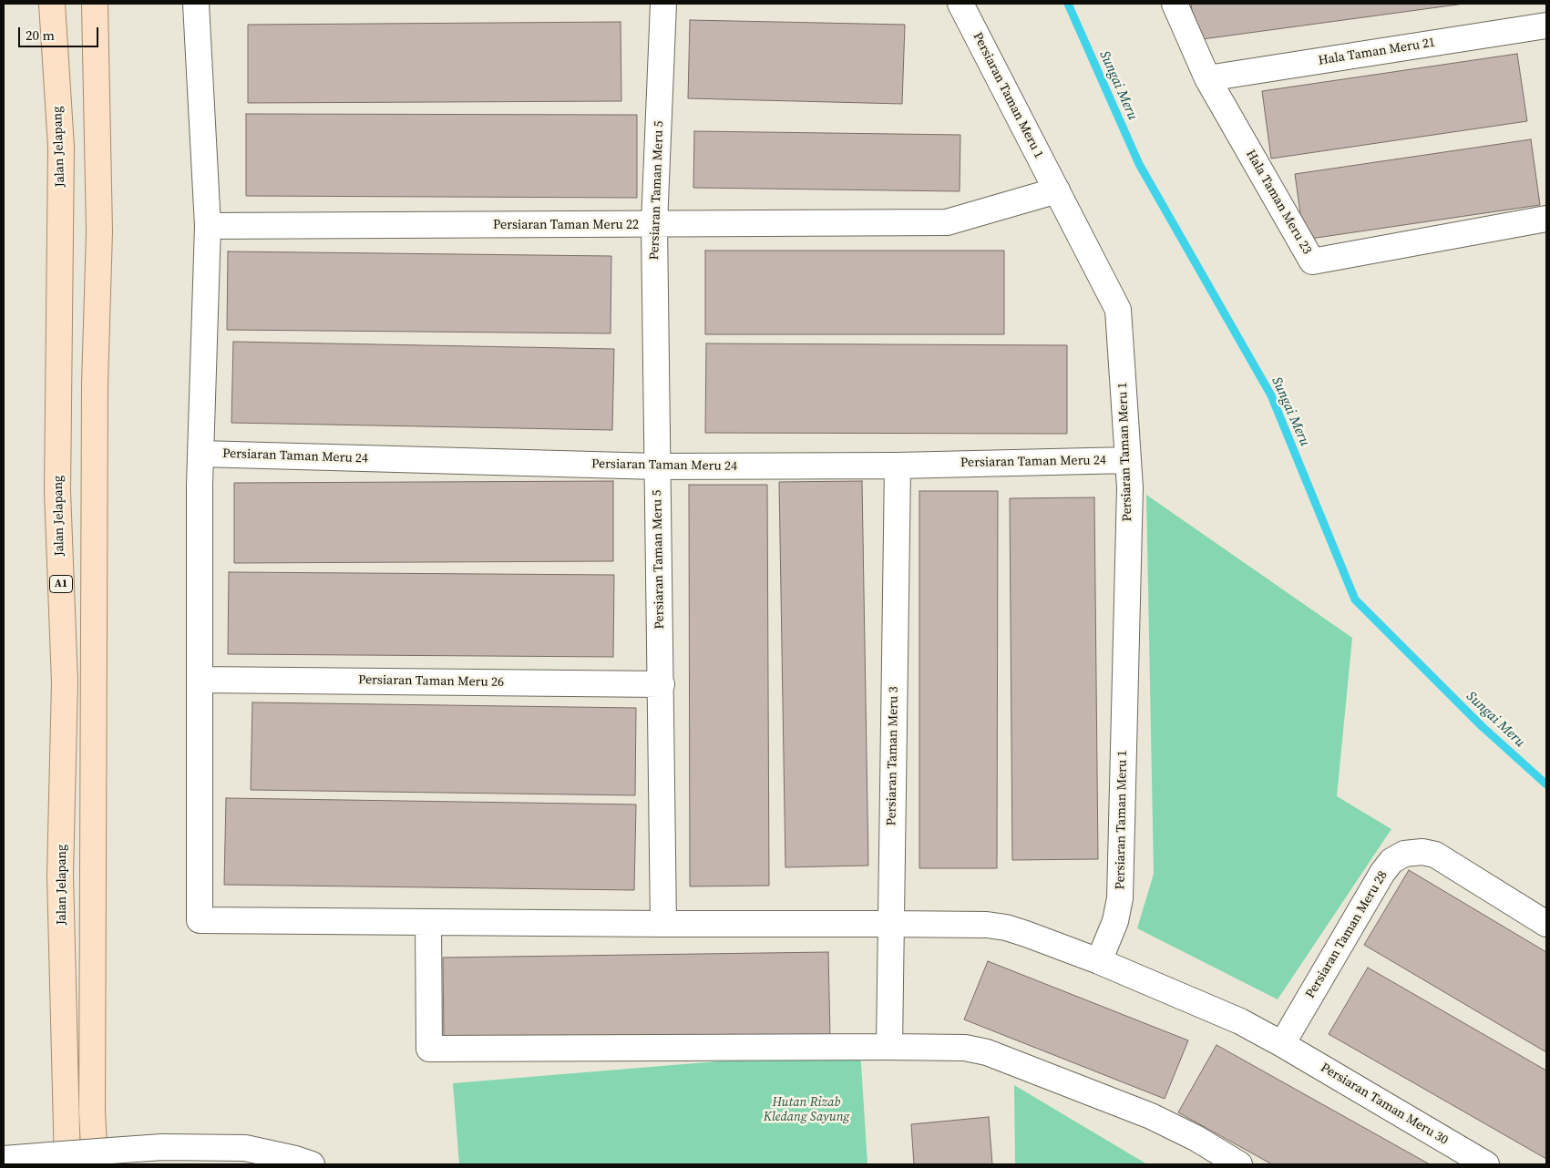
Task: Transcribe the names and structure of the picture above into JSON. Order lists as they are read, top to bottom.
{
  "streets": {
    "main road": ["Jalan Jelapang", "A1"],
    "street": [
      "Hala Taman Meru 21",
      "Persiaran Taman Meru 1",
      "Persiaran Taman Meru 5",
      "Hala Taman Meru 23",
      "Persiaran Taman Meru 22",
      "Persiaran Taman Meru 24",
      "Persiaran Taman Meru 26",
      "Persiaran Taman Meru 3",
      "Persiaran Taman Meru 28",
      "Persiaran Taman Meru 30"
    ]
  },
  "crossings": [
    ["Hala Taman Meru 21", "Hala Taman Meru 23"],
    ["Persiaran Taman Meru 1", "Persiaran Taman Meru 22"],
    ["Persiaran Taman Meru 1", "Persiaran Taman Meru 24"],
    ["Persiaran Taman Meru 1", "Persiaran Taman Meru 30"],
    ["Persiaran Taman Meru 5", "Persiaran Taman Meru 22"],
    ["Persiaran Taman Meru 5", "Persiaran Taman Meru 24"],
    ["Persiaran Taman Meru 5", "Persiaran Taman Meru 26"],
    ["Persiaran Taman Meru 5", "Persiaran Taman Meru 30"],
    ["Persiaran Taman Meru 24", "Persiaran Taman Meru 3"],
    ["Persiaran Taman Meru 26", "Persiaran Taman Meru 30"],
    ["Persiaran Taman Meru 3", "Persiaran Taman Meru 30"],
    ["Persiaran Taman Meru 28", "Persiaran Taman Meru 30"]
  ],
  "water": ["Sungai Meru"],
  "parks": ["Hutan Rizab Kledang Sayung"],
  "scale_bar": "20 m"
}
